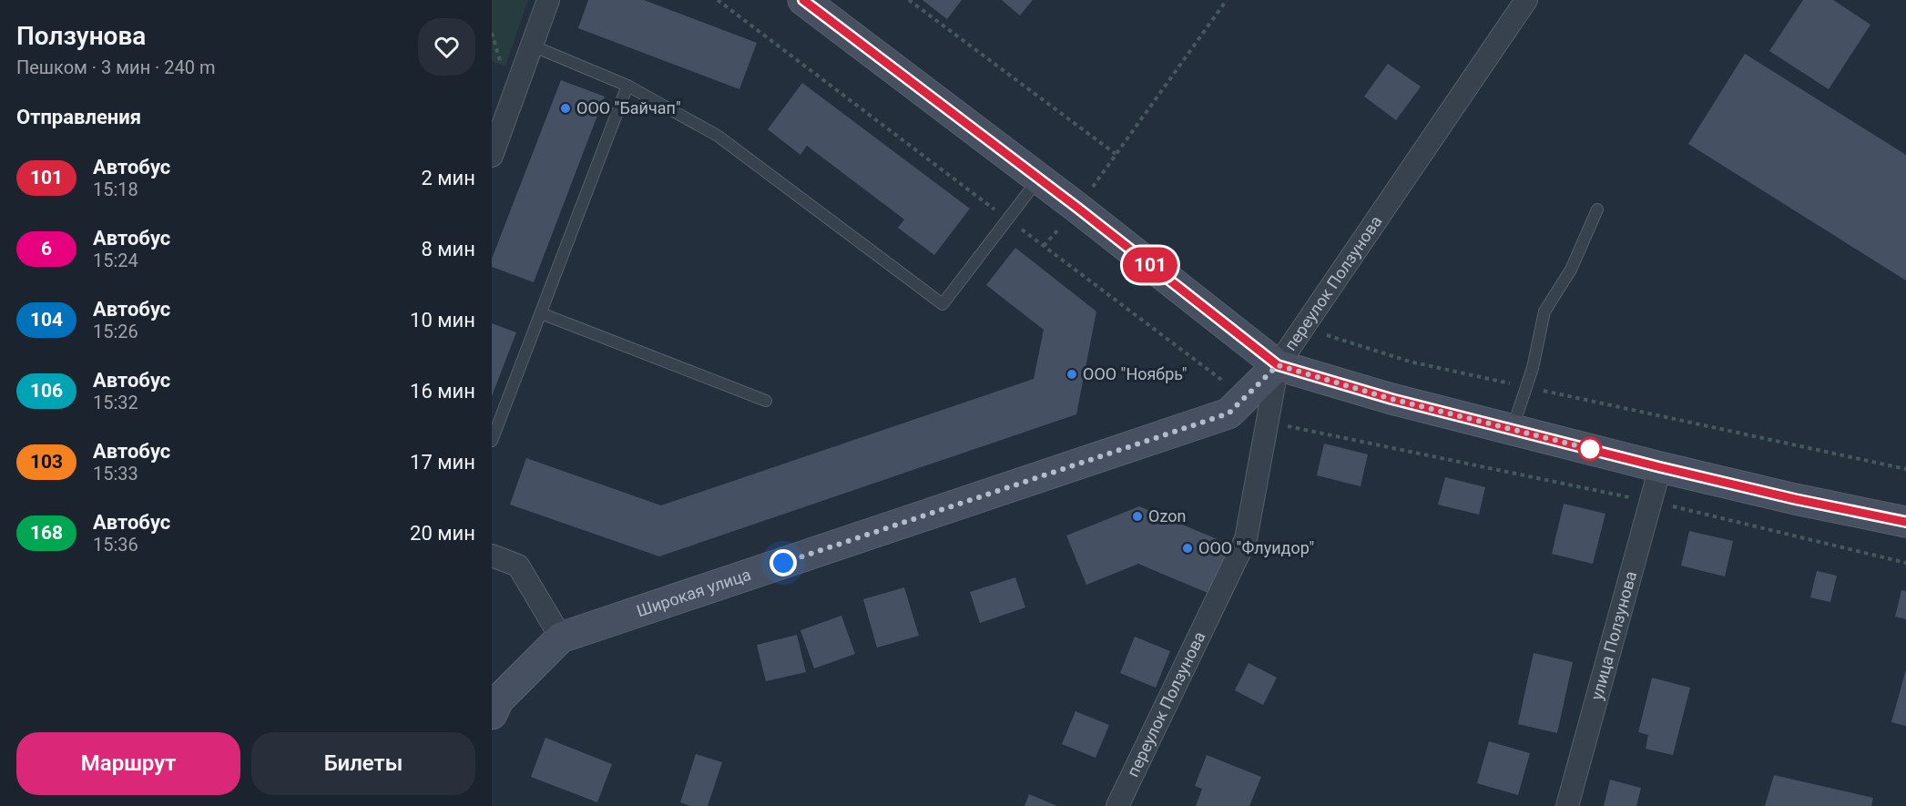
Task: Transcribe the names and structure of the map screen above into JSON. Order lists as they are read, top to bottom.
{
  "streets": {
    "main road": ["Широкая улица"],
    "street": ["переулок Ползунова", "улица Ползунова"]
  },
  "crossings": [
    ["переулок Ползунова", "Широкая улица"]
  ],
  "places": [
    "ООО \"Байчап\"",
    "ООО \"Ноябрь\"",
    "Ozon",
    "ООО \"Флуидор\""
  ],
  "lines": ["bus line 101"],
  "page": {
    "heading": [
      ["Ползунова", "Пешком · 3 мин · 240 m"],
      "Отправления"
    ],
    "on_map": "101",
    "list": [
      {
        "mark": "101",
        "name": "Автобус",
        "note": "15:18",
        "value": "2 мин"
      },
      {
        "mark": "6",
        "name": "Автобус",
        "note": "15:24",
        "value": "8 мин"
      },
      {
        "mark": "104",
        "name": "Автобус",
        "note": "15:26",
        "value": "10 мин"
      },
      {
        "mark": "106",
        "name": "Автобус",
        "note": "15:32",
        "value": "16 мин"
      },
      {
        "mark": "103",
        "name": "Автобус",
        "note": "15:33",
        "value": "17 мин"
      },
      {
        "mark": "168",
        "name": "Автобус",
        "note": "15:36",
        "value": "20 мин"
      }
    ],
    "buttons": ["Маршрут", "Билеты"]
  }
}
